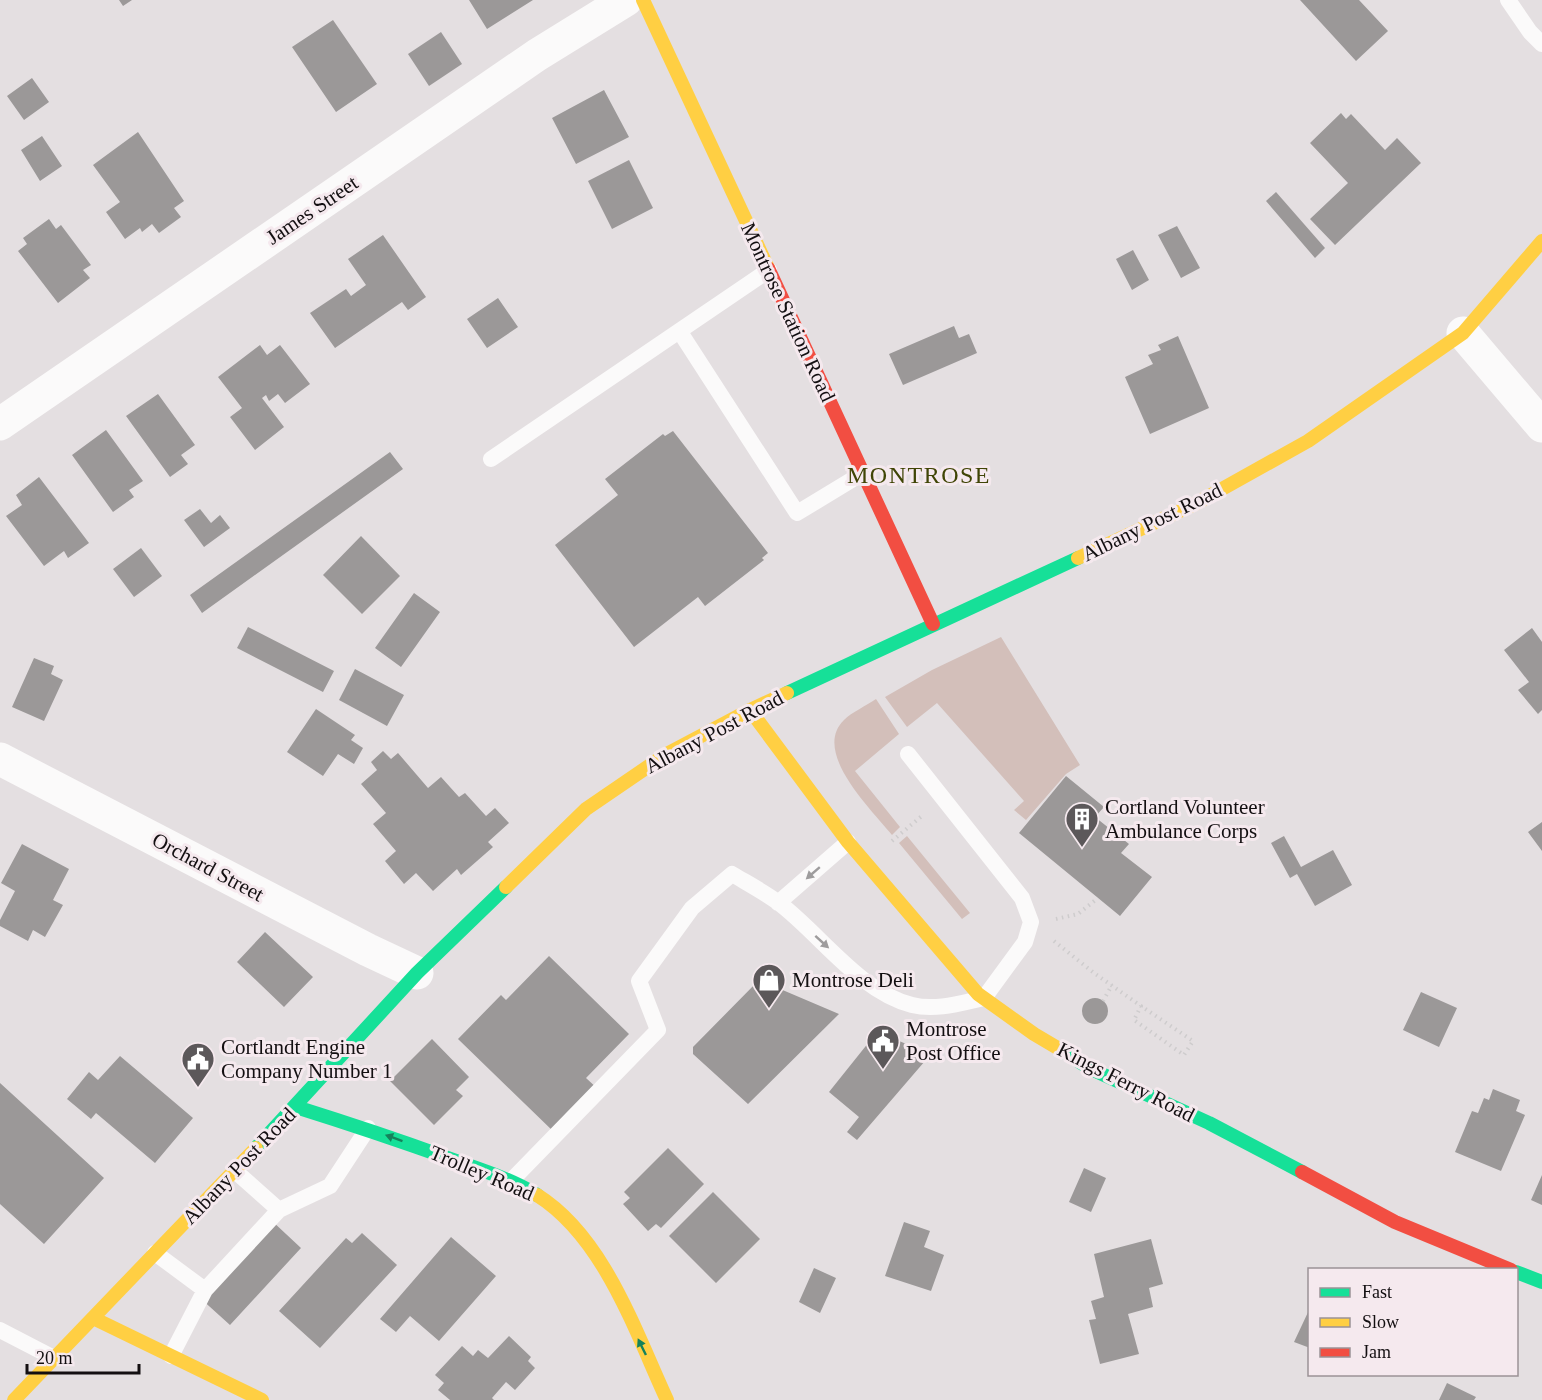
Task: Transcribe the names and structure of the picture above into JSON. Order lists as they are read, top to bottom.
{
  "streets": {
    "street": [
      "James Street",
      "Montrose Station Road",
      "Albany Post Road",
      "Orchard Street",
      "Kings Ferry Road",
      "Trolley Road"
    ]
  },
  "crossings": [
    ["Montrose Station Road", "Albany Post Road"],
    ["Albany Post Road", "Orchard Street"],
    ["Albany Post Road", "Kings Ferry Road"],
    ["Albany Post Road", "Trolley Road"]
  ],
  "one_way": ["Trolley Road"],
  "districts": ["MONTROSE"],
  "places": {
    "building": ["Cortland Volunteer Ambulance Corps"],
    "shop": ["Montrose Deli"],
    "public building": ["Montrose Post Office", "Cortlandt Engine Company Number 1"]
  },
  "legend": ["Fast", "Slow", "Jam"],
  "scale_bar": "20 m"
}
